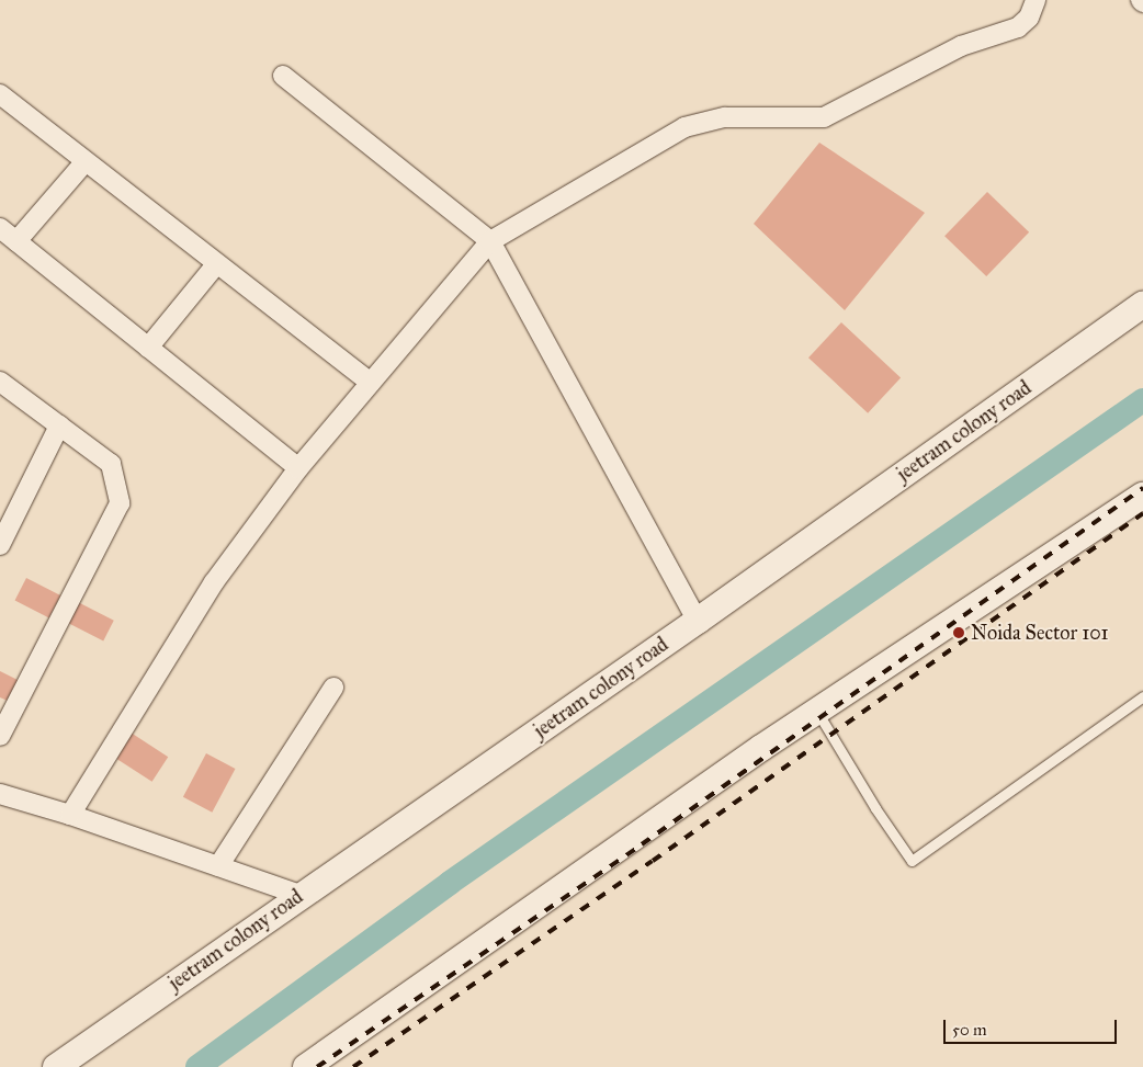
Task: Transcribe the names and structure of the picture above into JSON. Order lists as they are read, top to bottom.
{
  "streets": {
    "street": ["jeetram colony road"]
  },
  "places": ["Noida Sector 101"],
  "scale_bar": "50 m"
}
